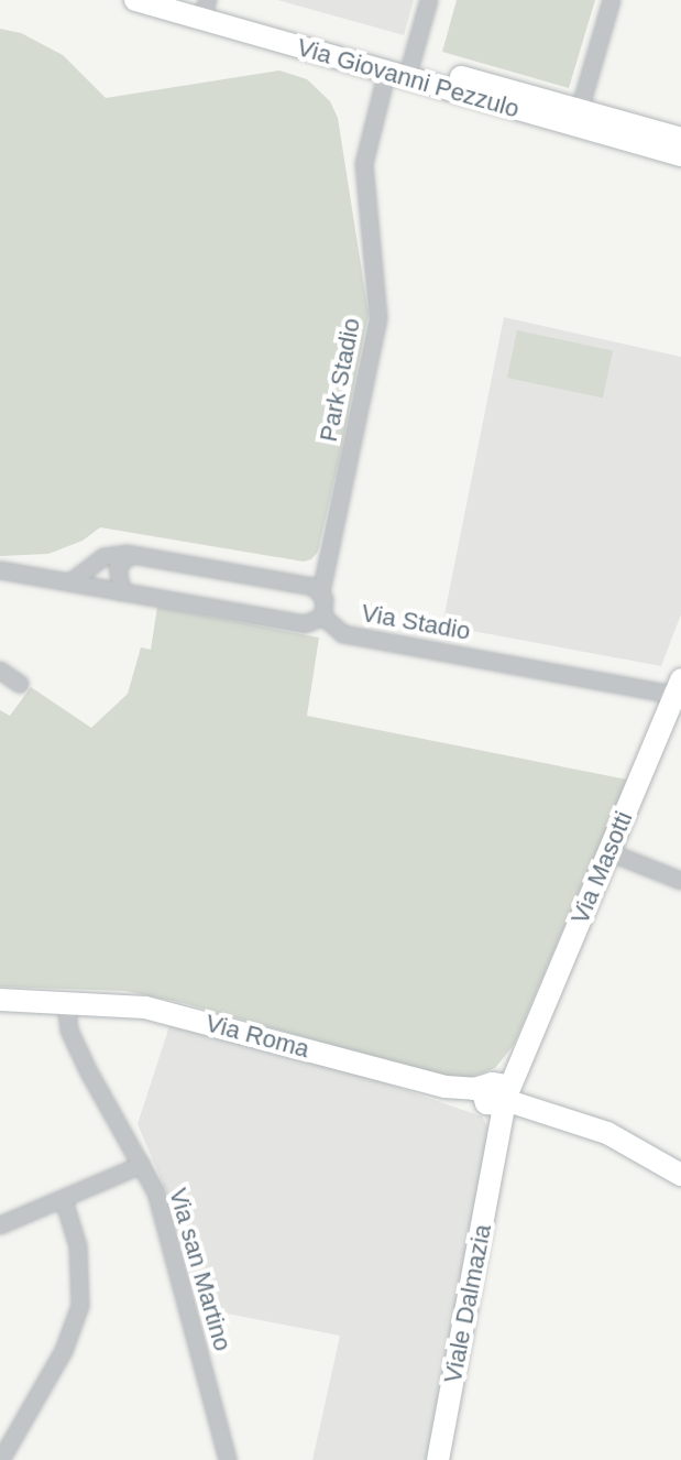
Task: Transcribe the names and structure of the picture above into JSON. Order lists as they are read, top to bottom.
{
  "streets": {
    "street": [
      "Via Giovanni Pezzulo",
      "Park Stadio",
      "Via Stadio",
      "Via Masotti",
      "Via Roma",
      "Via san Martino",
      "Viale Dalmazia"
    ]
  },
  "crossings": [
    ["Via Giovanni Pezzulo", "Park Stadio"],
    ["Park Stadio", "Via Stadio"],
    ["Via Stadio", "Via Masotti"],
    ["Via Masotti", "Via Roma"],
    ["Via Masotti", "Viale Dalmazia"],
    ["Via Roma", "Via san Martino"],
    ["Via Roma", "Viale Dalmazia"]
  ]
}
